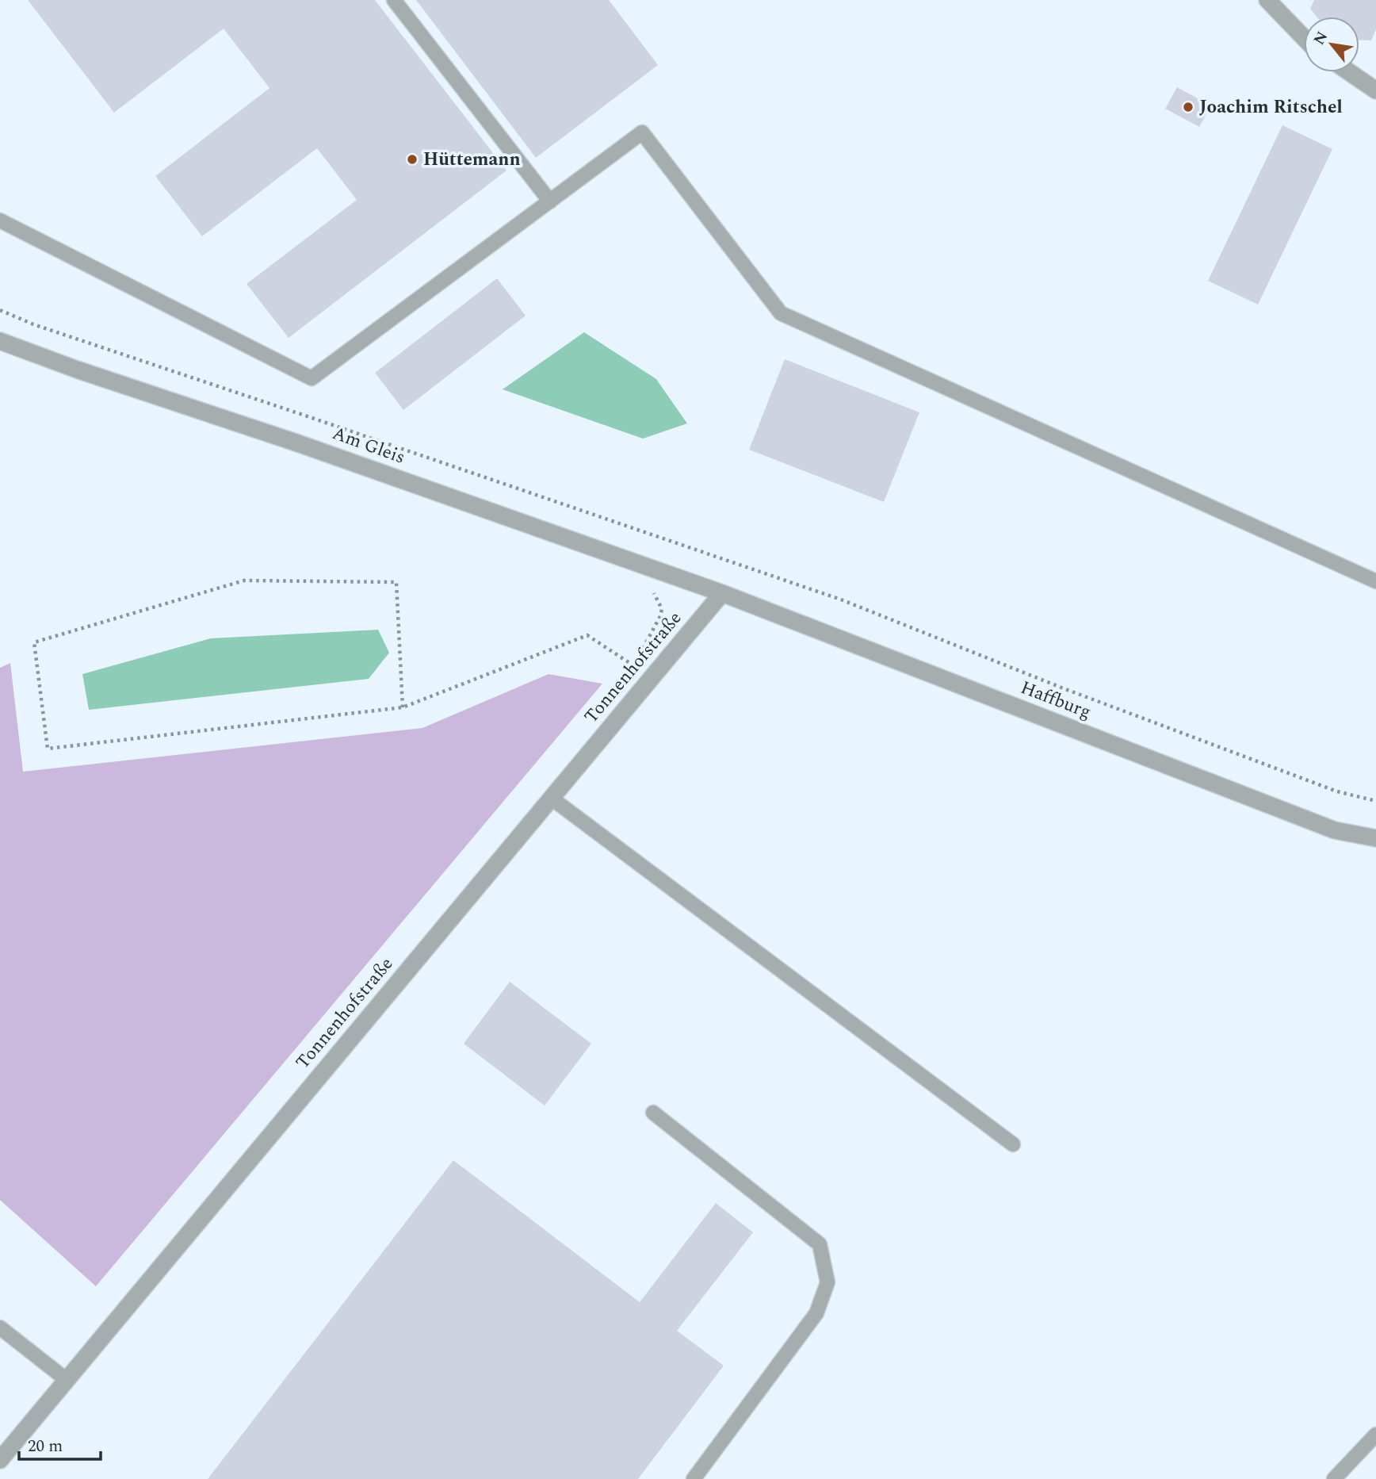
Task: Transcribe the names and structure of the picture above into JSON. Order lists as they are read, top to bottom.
{
  "streets": {
    "street": ["Am Gleis", "Tonnenhofstraße", "Haffburg"]
  },
  "crossings": [
    ["Am Gleis", "Tonnenhofstraße"],
    ["Am Gleis", "Haffburg"],
    ["Tonnenhofstraße", "Haffburg"]
  ],
  "places": ["Joachim Ritschel", "Hüttemann"],
  "scale_bar": "20 m",
  "north": "top left"
}
